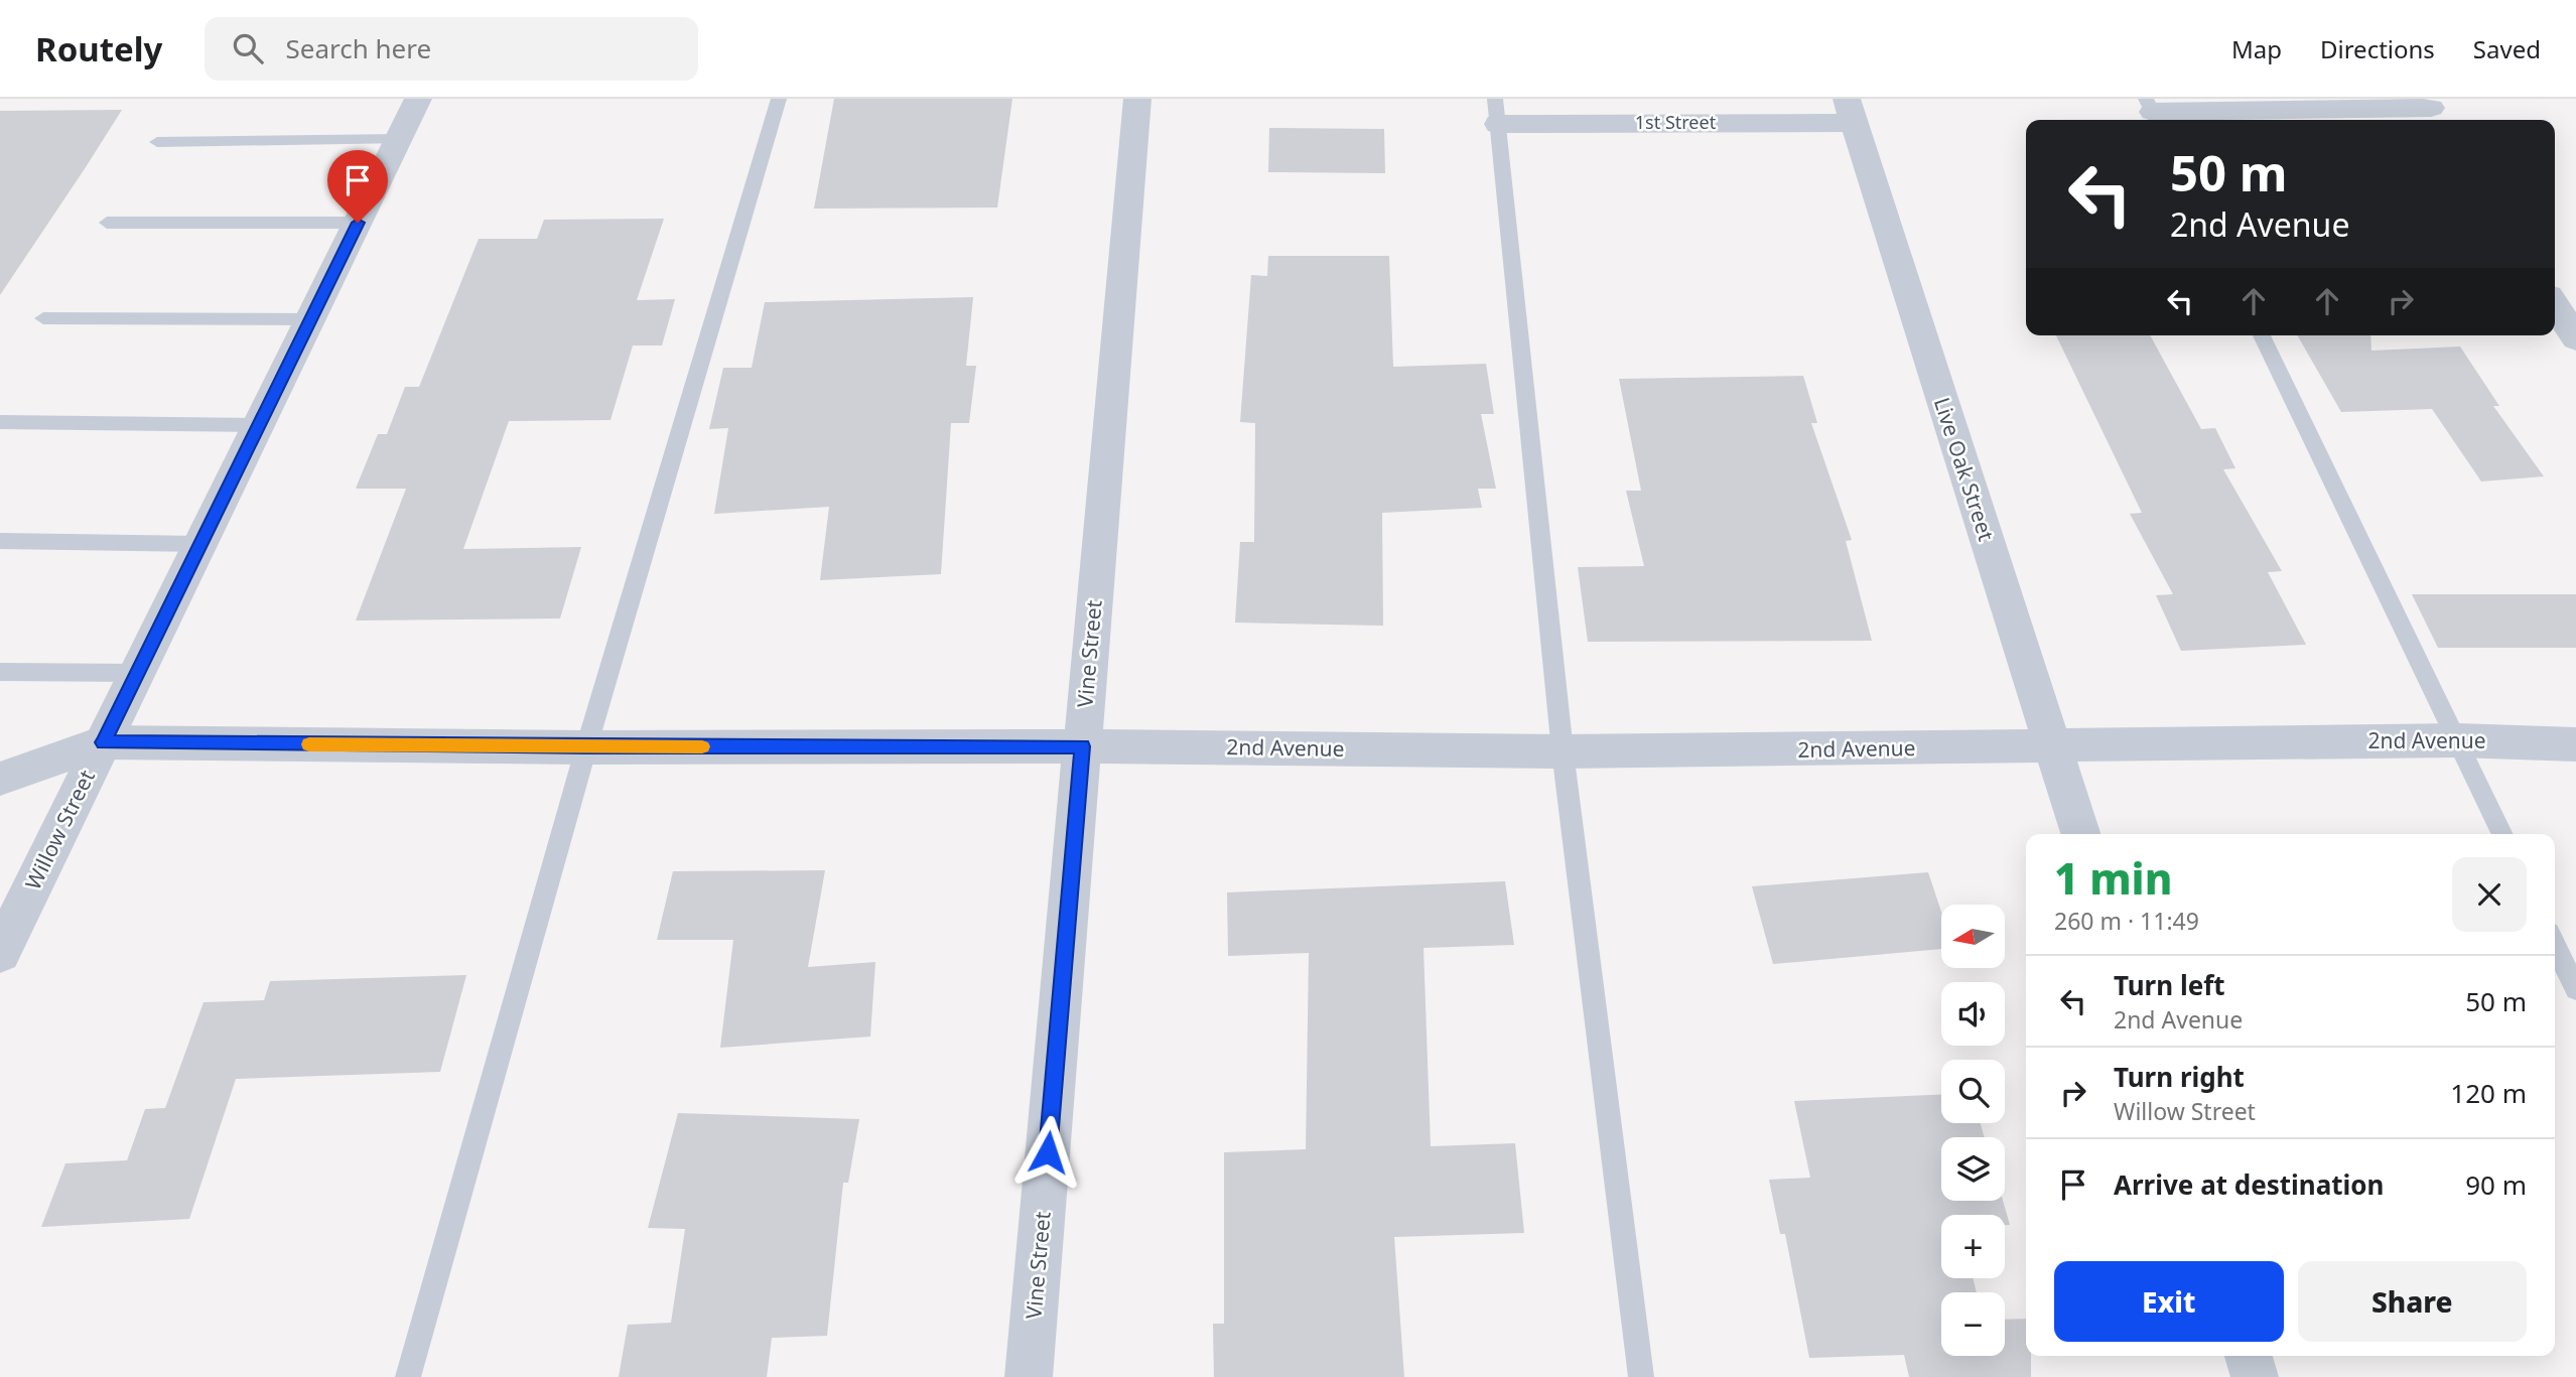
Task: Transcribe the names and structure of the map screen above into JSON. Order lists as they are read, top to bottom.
{
  "streets": {
    "street": [
      "1st Street",
      "Live Oak Street",
      "Vine Street",
      "2nd Avenue",
      "Willow Street"
    ]
  },
  "crossings": [
    ["1st Street", "Live Oak Street"],
    ["Live Oak Street", "2nd Avenue"],
    ["Vine Street", "2nd Avenue"],
    ["2nd Avenue", "Willow Street"]
  ],
  "north": "left",
  "page": {
    "header": "Routely",
    "search": "Search here",
    "nav": ["Map", "Directions", "Saved"],
    "turn": ["50 m", "2nd Avenue"],
    "heading": ["1 min", "260 m · 11:49"],
    "map_buttons": ["+", "−"],
    "list": [
      {
        "name": "Turn left",
        "note": "2nd Avenue",
        "value": "50 m"
      },
      {
        "name": "Turn right",
        "note": "Willow Street",
        "value": "120 m"
      },
      {
        "name": "Arrive at destination",
        "value": "90 m"
      }
    ],
    "buttons": ["Exit", "Share"]
  }
}
